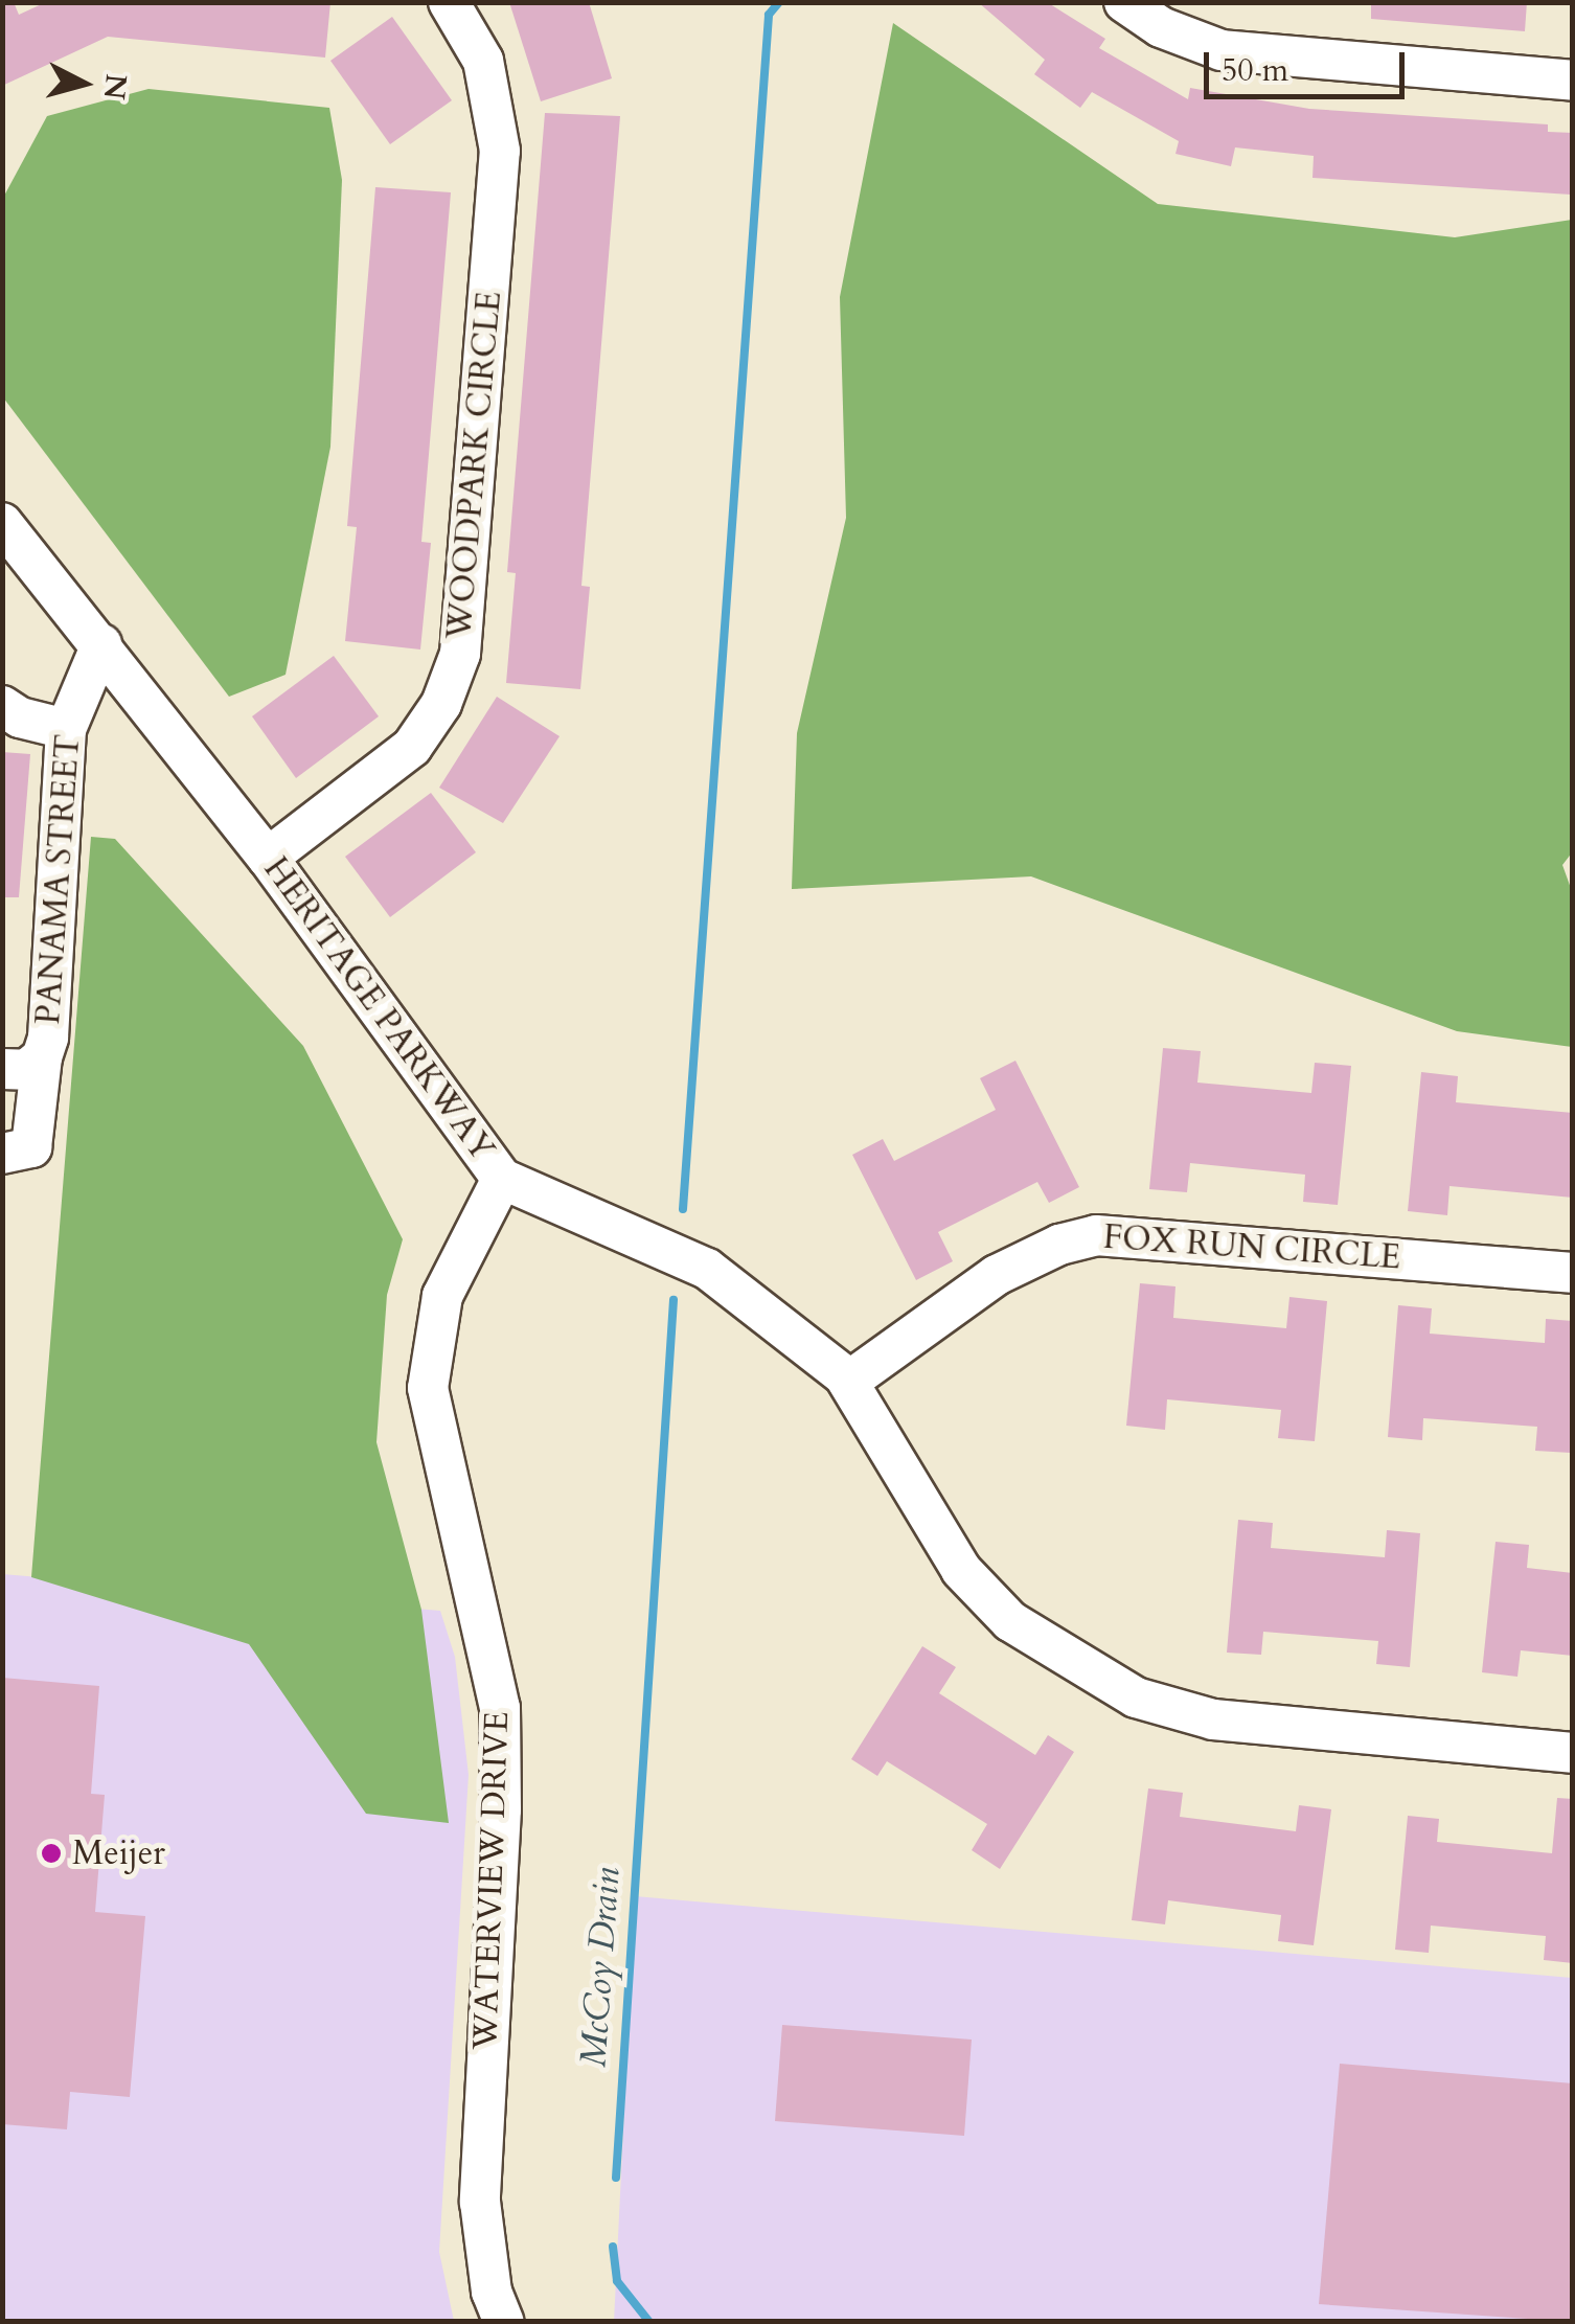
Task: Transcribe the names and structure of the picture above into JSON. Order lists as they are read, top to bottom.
{
  "streets": {
    "street": [
      "WOODPARK CIRCLE",
      "PANAMA STREET",
      "HERITAGE PARKWAY",
      "FOX RUN CIRCLE",
      "WATERVIEW DRIVE"
    ]
  },
  "crossings": [
    ["WOODPARK CIRCLE", "HERITAGE PARKWAY"],
    ["PANAMA STREET", "HERITAGE PARKWAY"],
    ["HERITAGE PARKWAY", "FOX RUN CIRCLE"],
    ["HERITAGE PARKWAY", "WATERVIEW DRIVE"]
  ],
  "water": ["McCoy Drain"],
  "places": ["Meijer"],
  "scale_bar": "50 m",
  "north": "right"
}
